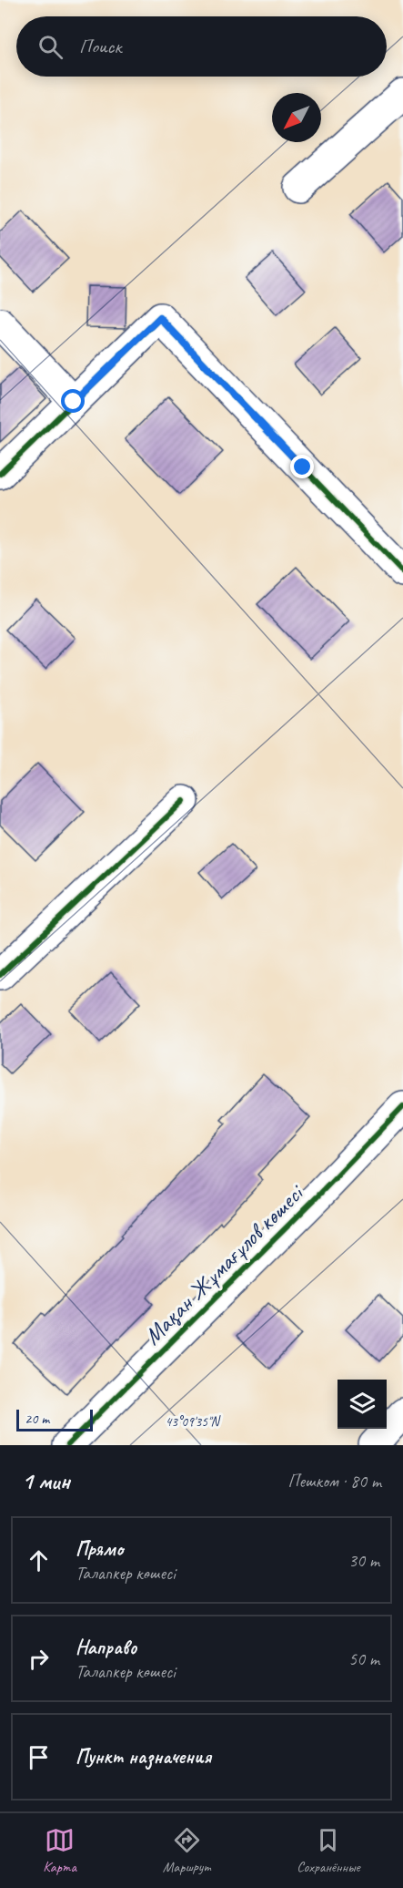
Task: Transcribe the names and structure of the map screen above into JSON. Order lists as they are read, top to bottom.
{
  "streets": {
    "street": ["Мақан Жұмағұлов көшесі"]
  },
  "scale_bar": "20 m",
  "north": "bottom left",
  "page": {
    "search": "Поиск",
    "scale": "20 m",
    "heading": ["1 мин", "Пешком · 80 m"],
    "list": [
      ["Прямо", "Талапкер көшесі", "30 m"],
      ["Направо", "Талапкер көшесі", "50 m"],
      "Пункт назначения"
    ],
    "nav": ["Карта", "Маршрут", "Сохранённые"]
  },
  "coordinates": ["43°09'35\"N"]
}
